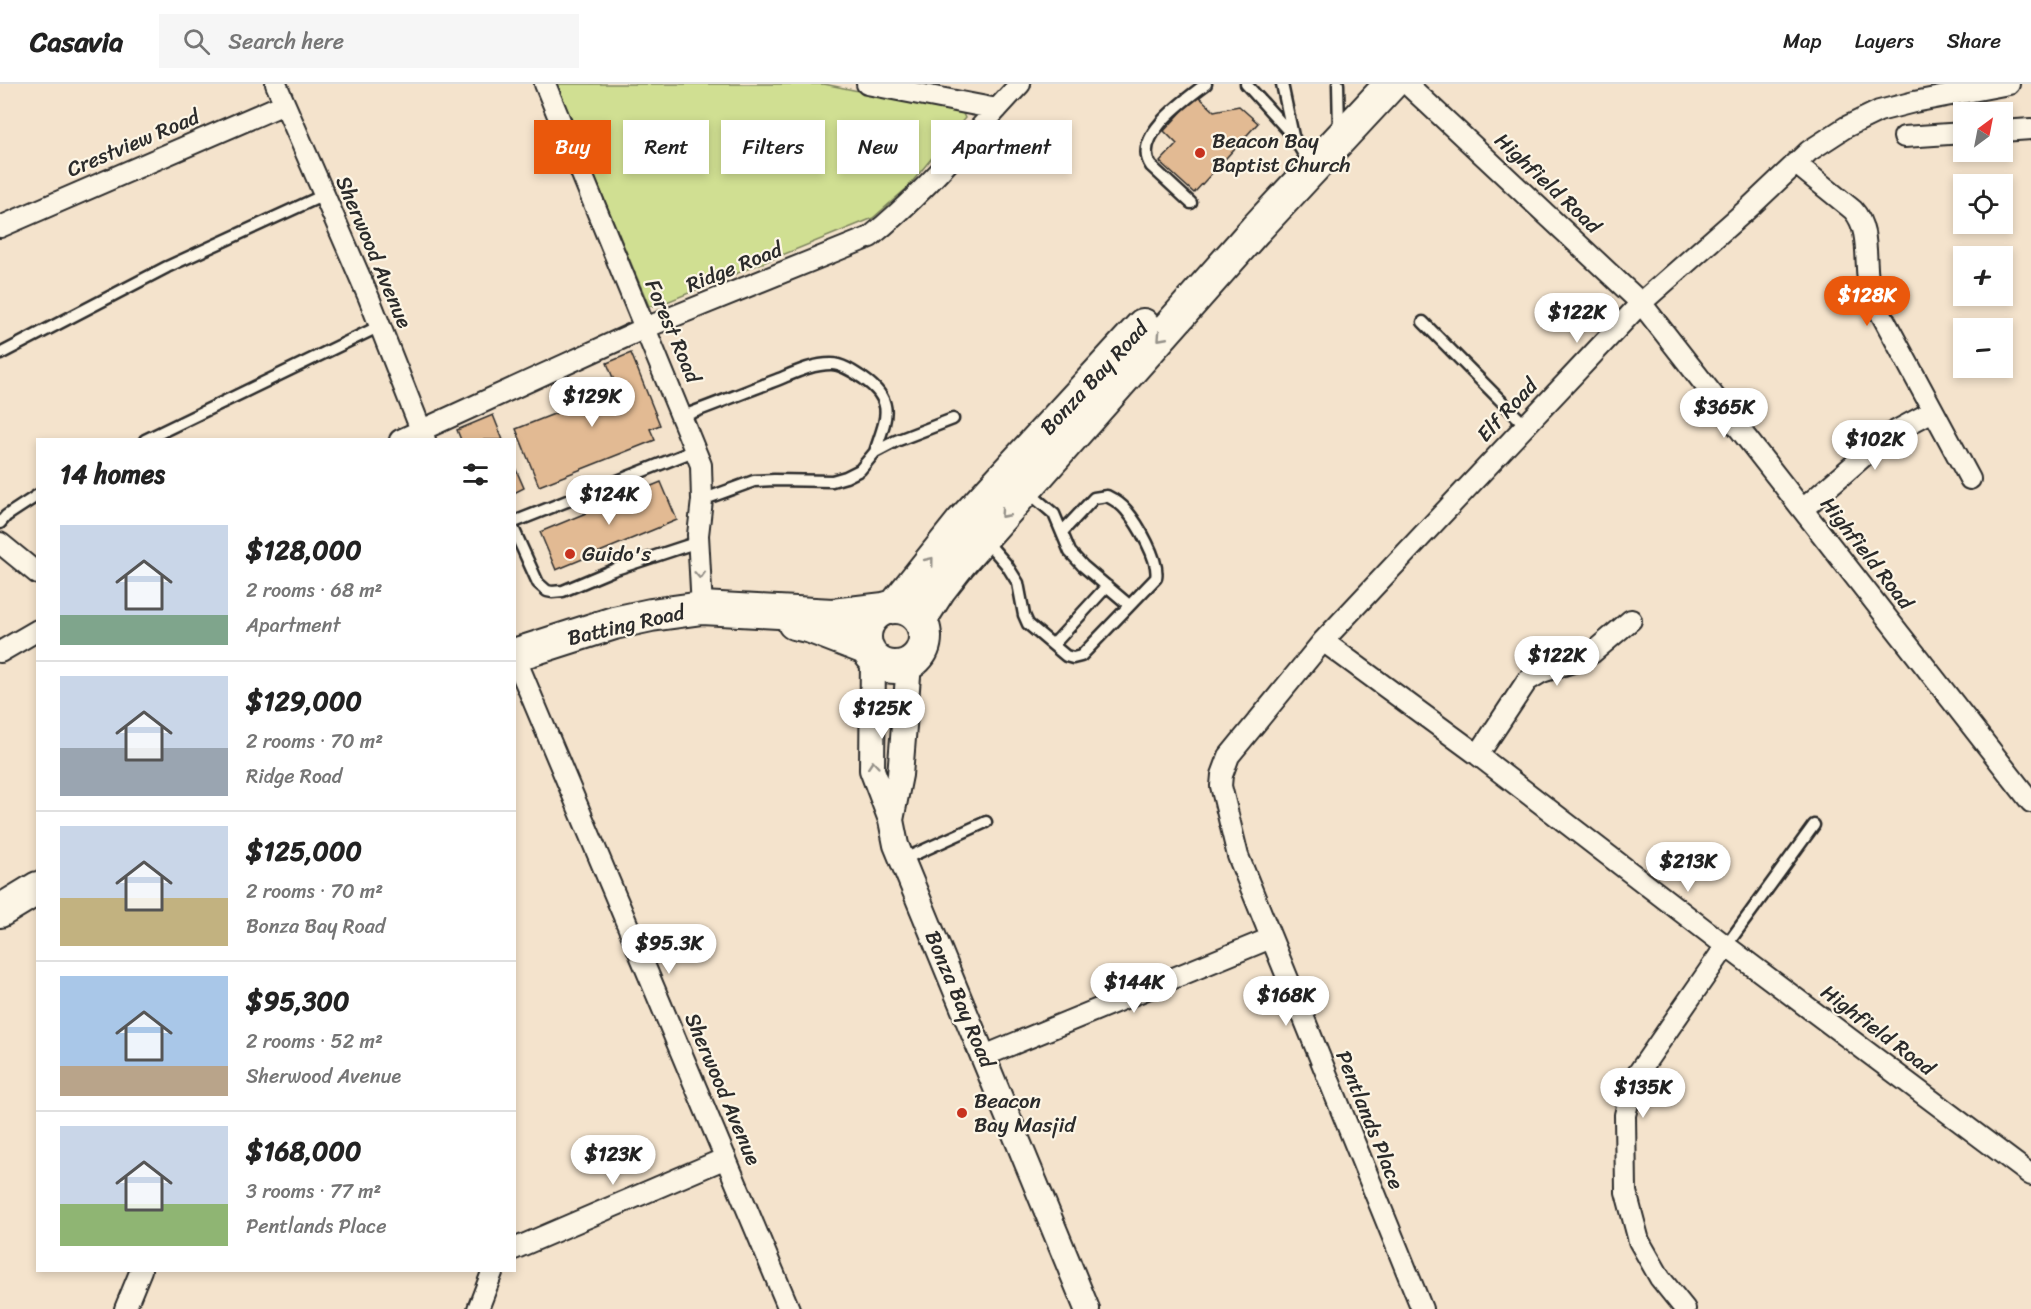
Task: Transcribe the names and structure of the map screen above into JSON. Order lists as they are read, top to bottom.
{
  "streets": {
    "main road": ["Bonza Bay Road", "Batting Road"],
    "street": [
      "Crestview Road",
      "Highfield Road",
      "Sherwood Avenue",
      "Ridge Road",
      "Forest Road",
      "Elf Road",
      "Pentlands Place"
    ]
  },
  "crossings": [
    ["Crestview Road", "Sherwood Avenue"],
    ["Highfield Road", "Elf Road"],
    ["Sherwood Avenue", "Ridge Road"],
    ["Ridge Road", "Forest Road"],
    ["Forest Road", "Batting Road"],
    ["Bonza Bay Road", "Batting Road"],
    ["Elf Road", "Pentlands Place"]
  ],
  "places": ["Beacon Bay Baptist Church", "Guido's", "Beacon Bay Masjid"],
  "north": "top right",
  "page": {
    "header": "Casavia",
    "search": "Search here",
    "nav": ["Map", "Layers", "Share"],
    "map_buttons": ["+", "−"],
    "chip": [
      "Buy",
      "Rent",
      "Filters",
      "New",
      "Apartment"
    ],
    "price": [
      "$128K",
      "$122K",
      "$129K",
      "$365K",
      "$102K",
      "$124K",
      "$122K",
      "$125K",
      "$213K",
      "$95.3K",
      "$144K",
      "$168K",
      "$135K",
      "$123K"
    ],
    "heading": "14 homes",
    "list": [
      {
        "name": "$128,000",
        "note": "2 rooms · 68 m² · Apartment"
      },
      {
        "name": "$129,000",
        "note": "2 rooms · 70 m² · Ridge Road"
      },
      {
        "name": "$125,000",
        "note": "2 rooms · 70 m² · Bonza Bay Road"
      },
      {
        "name": "$95,300",
        "note": "2 rooms · 52 m² · Sherwood Avenue"
      },
      {
        "name": "$168,000",
        "note": "3 rooms · 77 m² · Pentlands Place"
      }
    ]
  }
}
